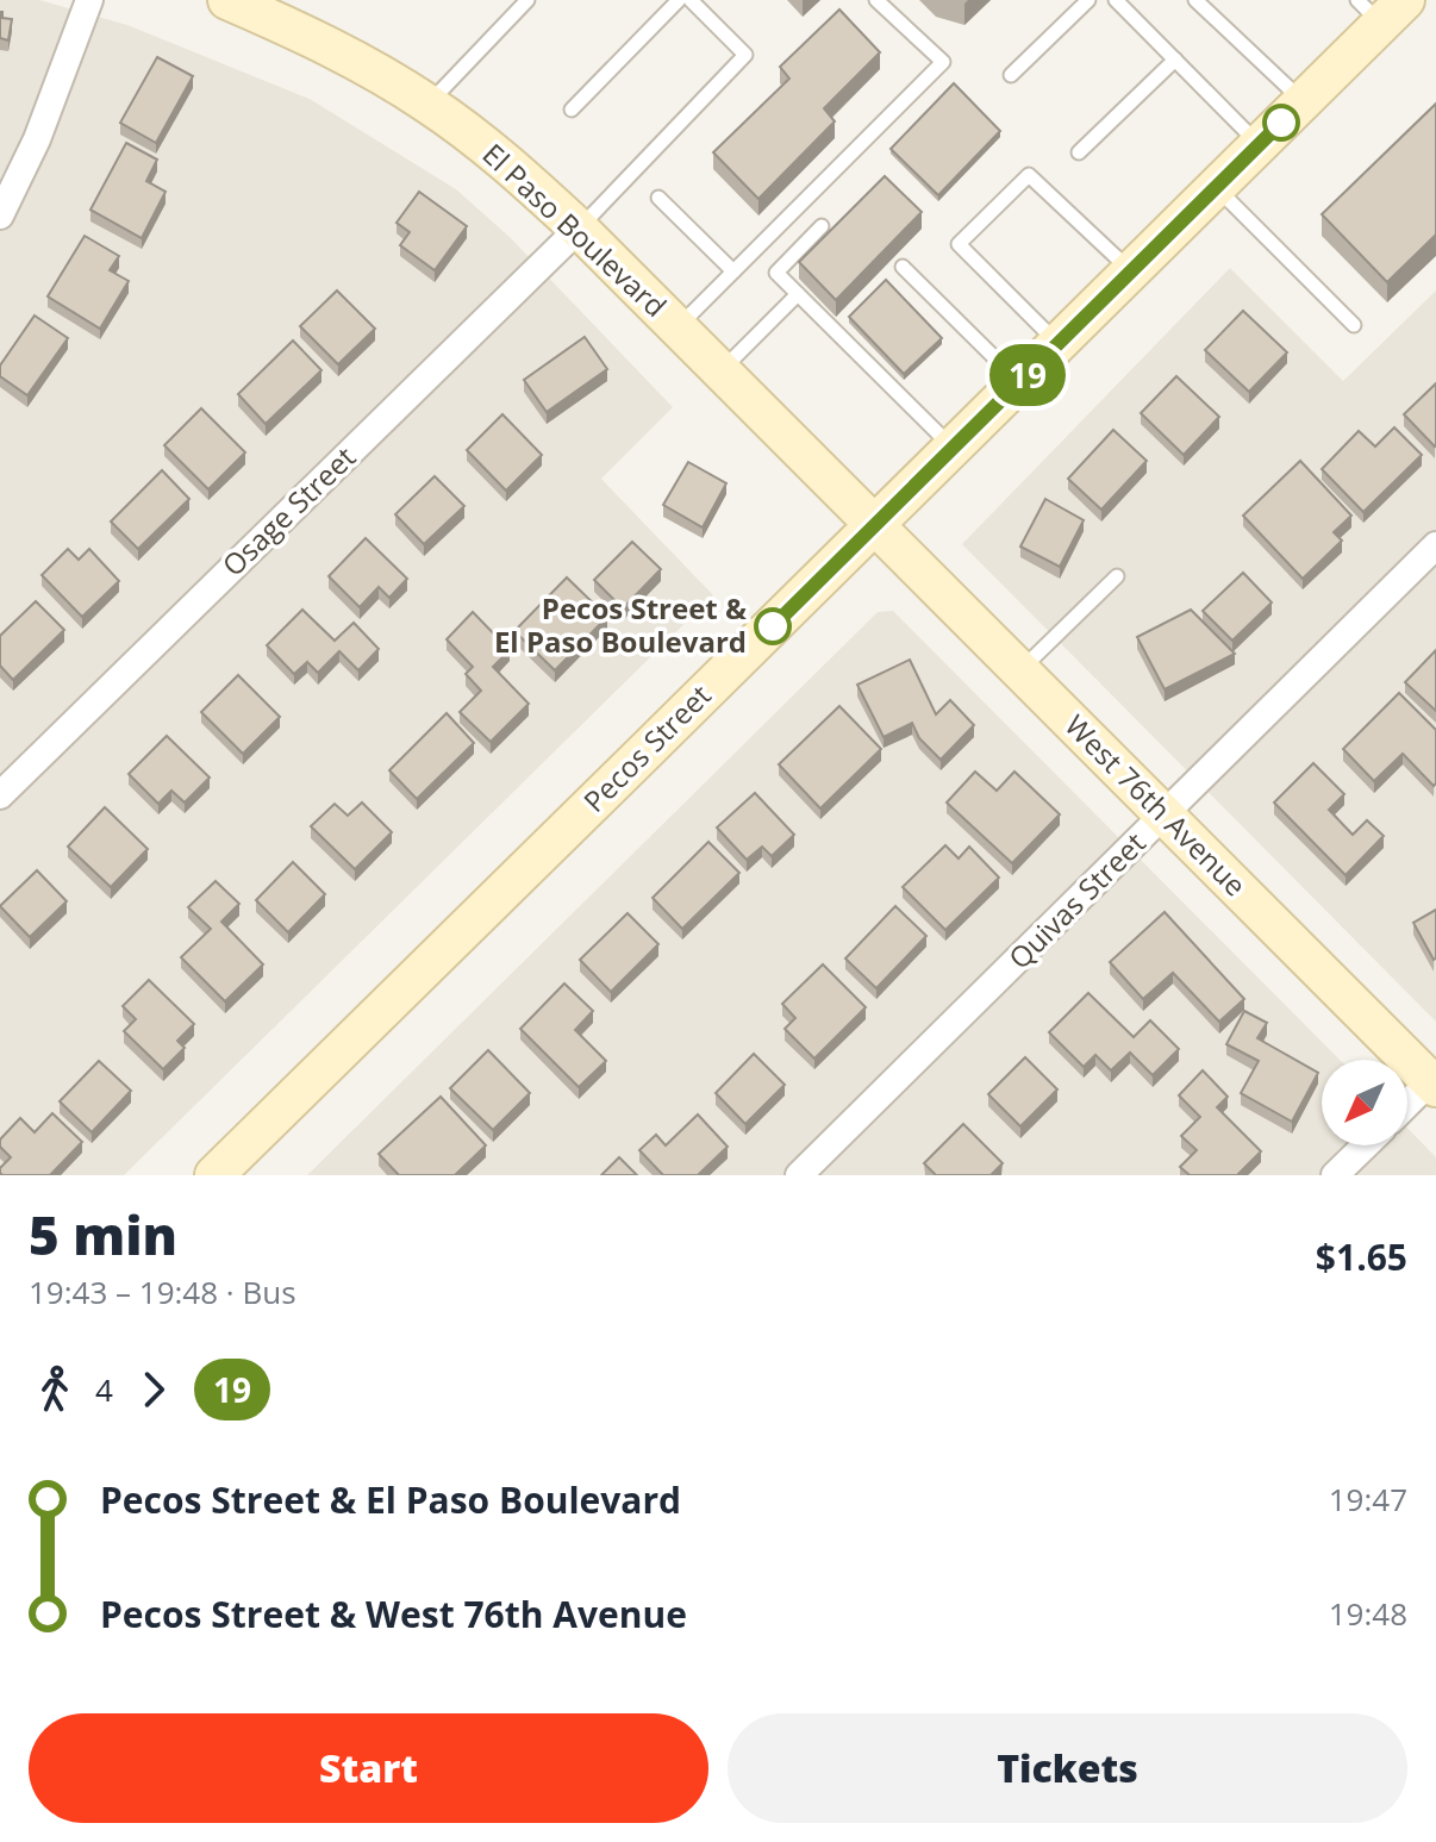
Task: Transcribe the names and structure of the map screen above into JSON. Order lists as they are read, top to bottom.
{
  "streets": {
    "main road": ["El Paso Boulevard", "Pecos Street", "West 76th Avenue"],
    "street": ["Osage Street", "Quivas Street"]
  },
  "crossings": [
    ["El Paso Boulevard", "Osage Street"],
    ["El Paso Boulevard", "Pecos Street"],
    ["El Paso Boulevard", "West 76th Avenue"],
    ["Pecos Street", "West 76th Avenue"],
    ["West 76th Avenue", "Quivas Street"]
  ],
  "places": ["Pecos Street & El Paso Boulevard"],
  "lines": ["bus line 19"],
  "north": "bottom left",
  "page": {
    "on_map": "19",
    "heading": ["5 min", "19:43 – 19:48 · Bus", "$1.65"],
    "legs": ["4", "19"],
    "list": [
      {
        "name": "Pecos Street & El Paso Boulevard",
        "value": "19:47"
      },
      {
        "name": "Pecos Street & West 76th Avenue",
        "value": "19:48"
      }
    ],
    "buttons": ["Start", "Tickets"]
  }
}
